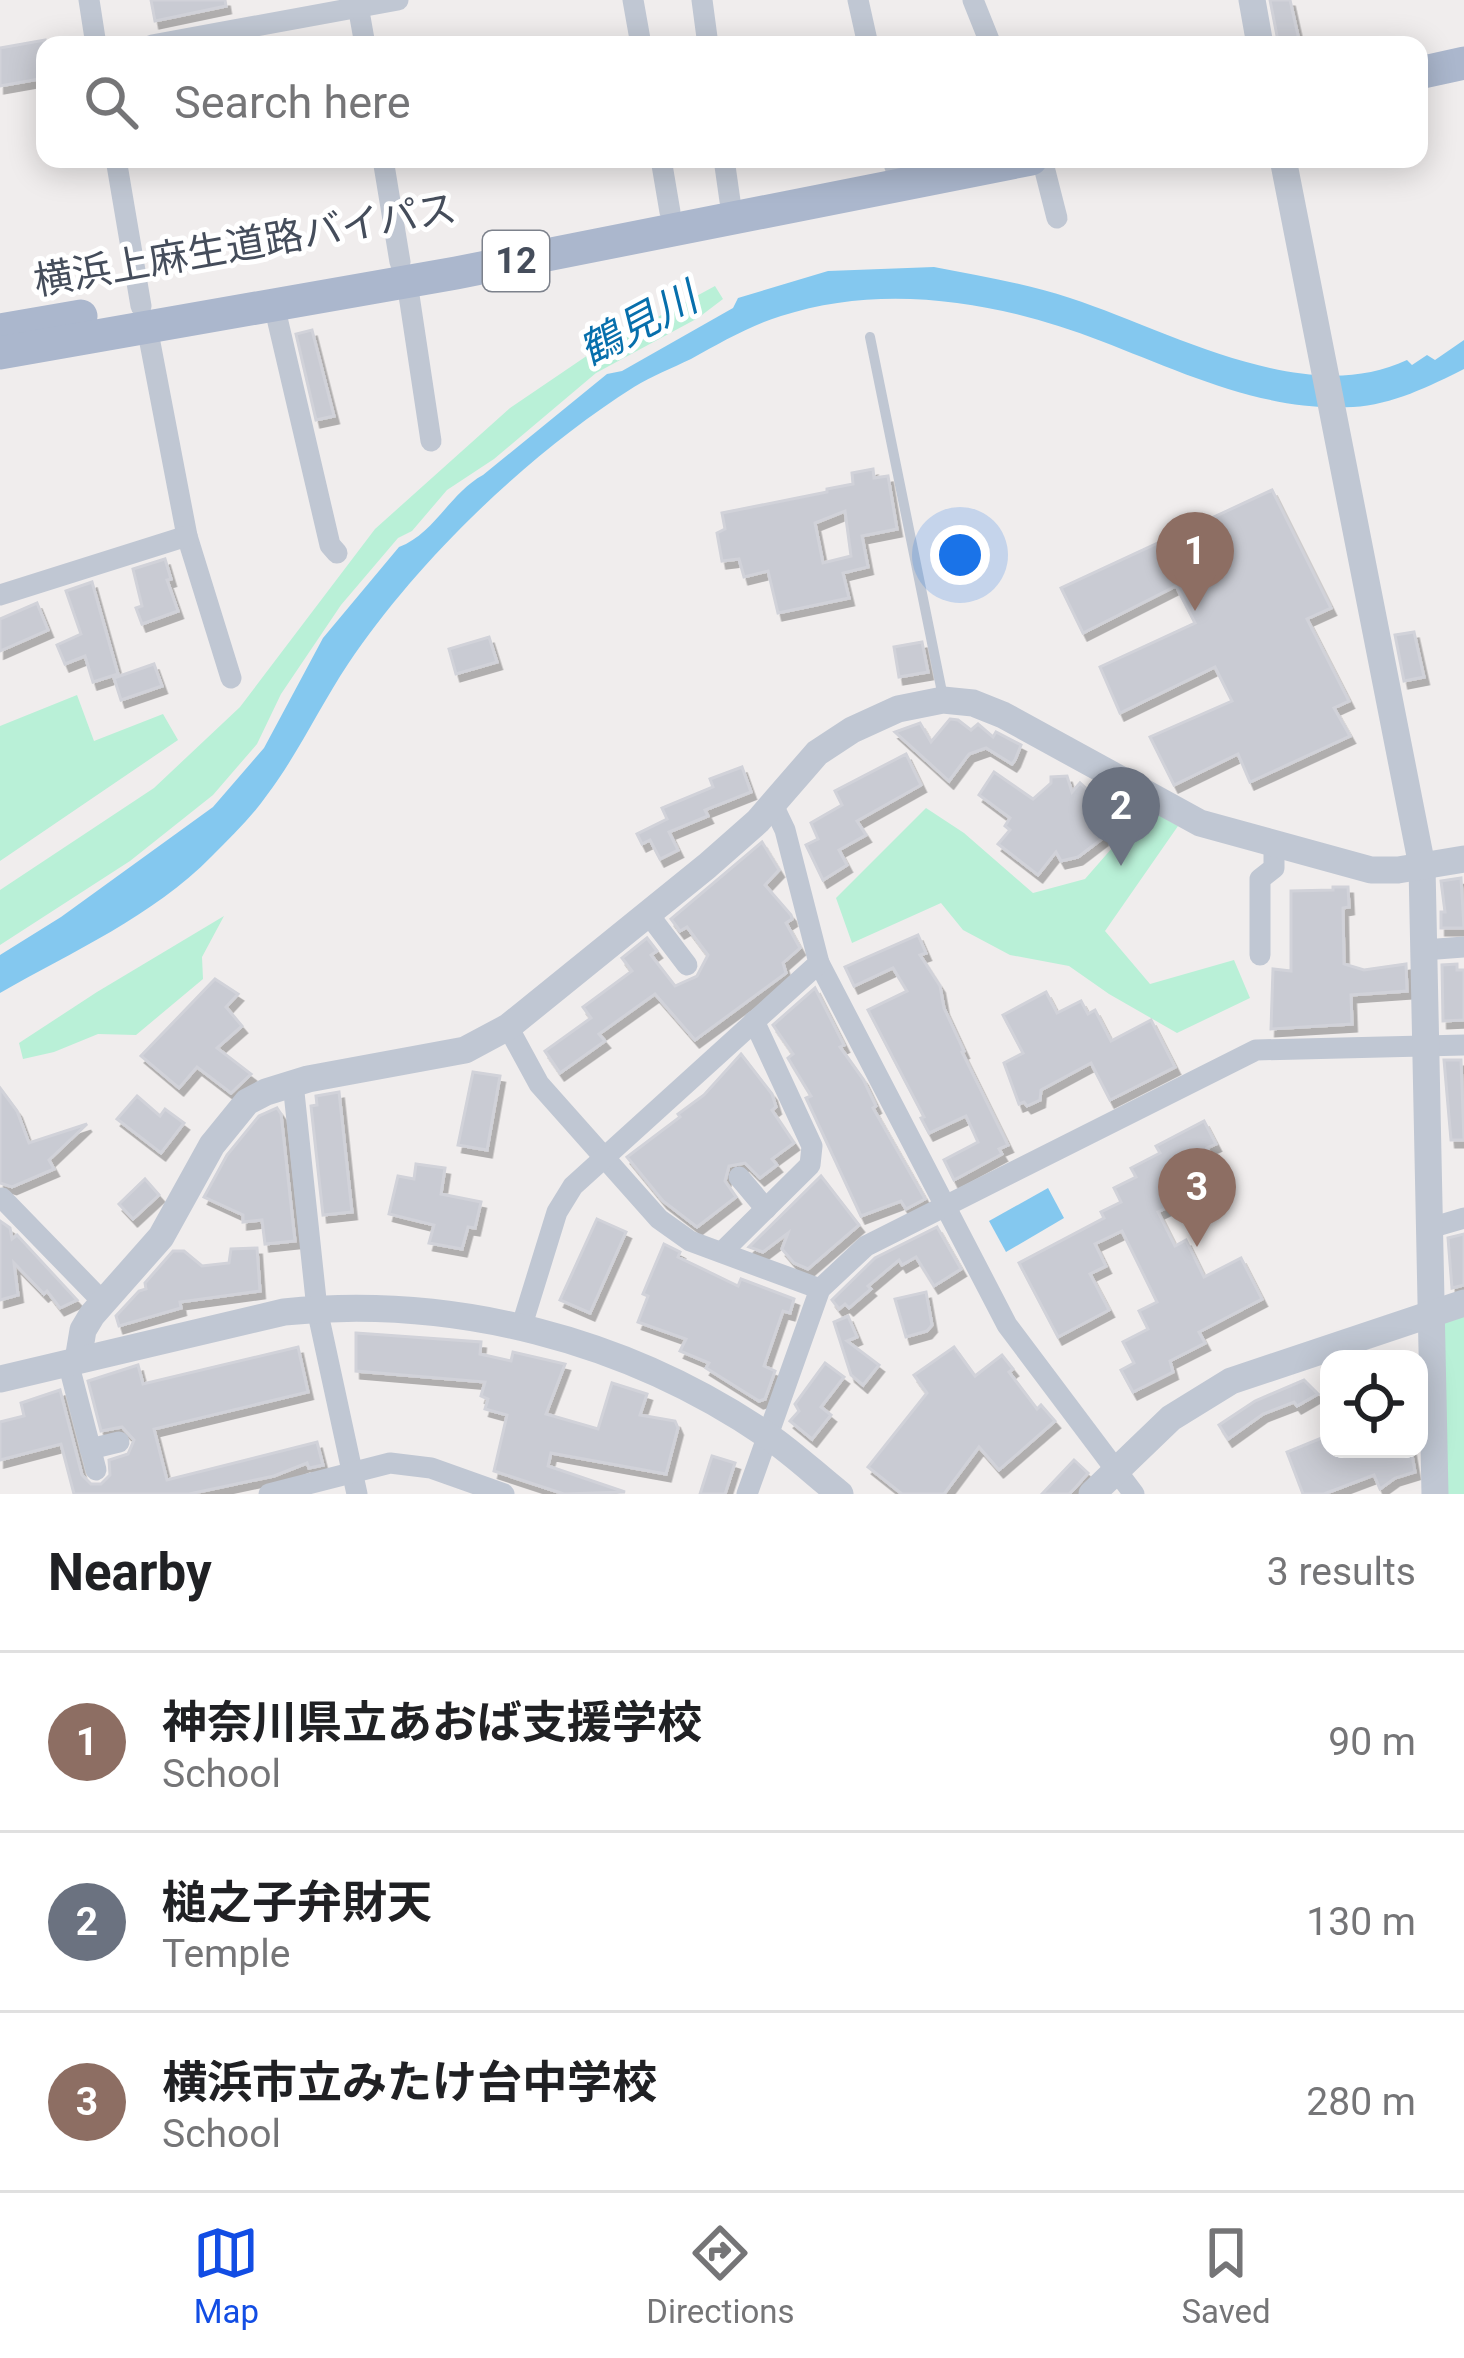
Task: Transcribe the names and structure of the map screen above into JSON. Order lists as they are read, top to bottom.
{
  "streets": {
    "main road": ["横浜上麻生道路バイパス", "12"]
  },
  "water": ["鶴見川"],
  "page": {
    "search": "Search here",
    "pins": ["1", "2", "3"],
    "heading": ["Nearby", "3 results"],
    "list": [
      {
        "mark": "1",
        "name": "神奈川県立あおば支援学校",
        "note": "School",
        "value": "90 m"
      },
      {
        "mark": "2",
        "name": "槌之子弁財天",
        "note": "Temple",
        "value": "130 m"
      },
      {
        "mark": "3",
        "name": "横浜市立みたけ台中学校",
        "note": "School",
        "value": "280 m"
      }
    ],
    "nav": ["Map", "Directions", "Saved"]
  }
}
